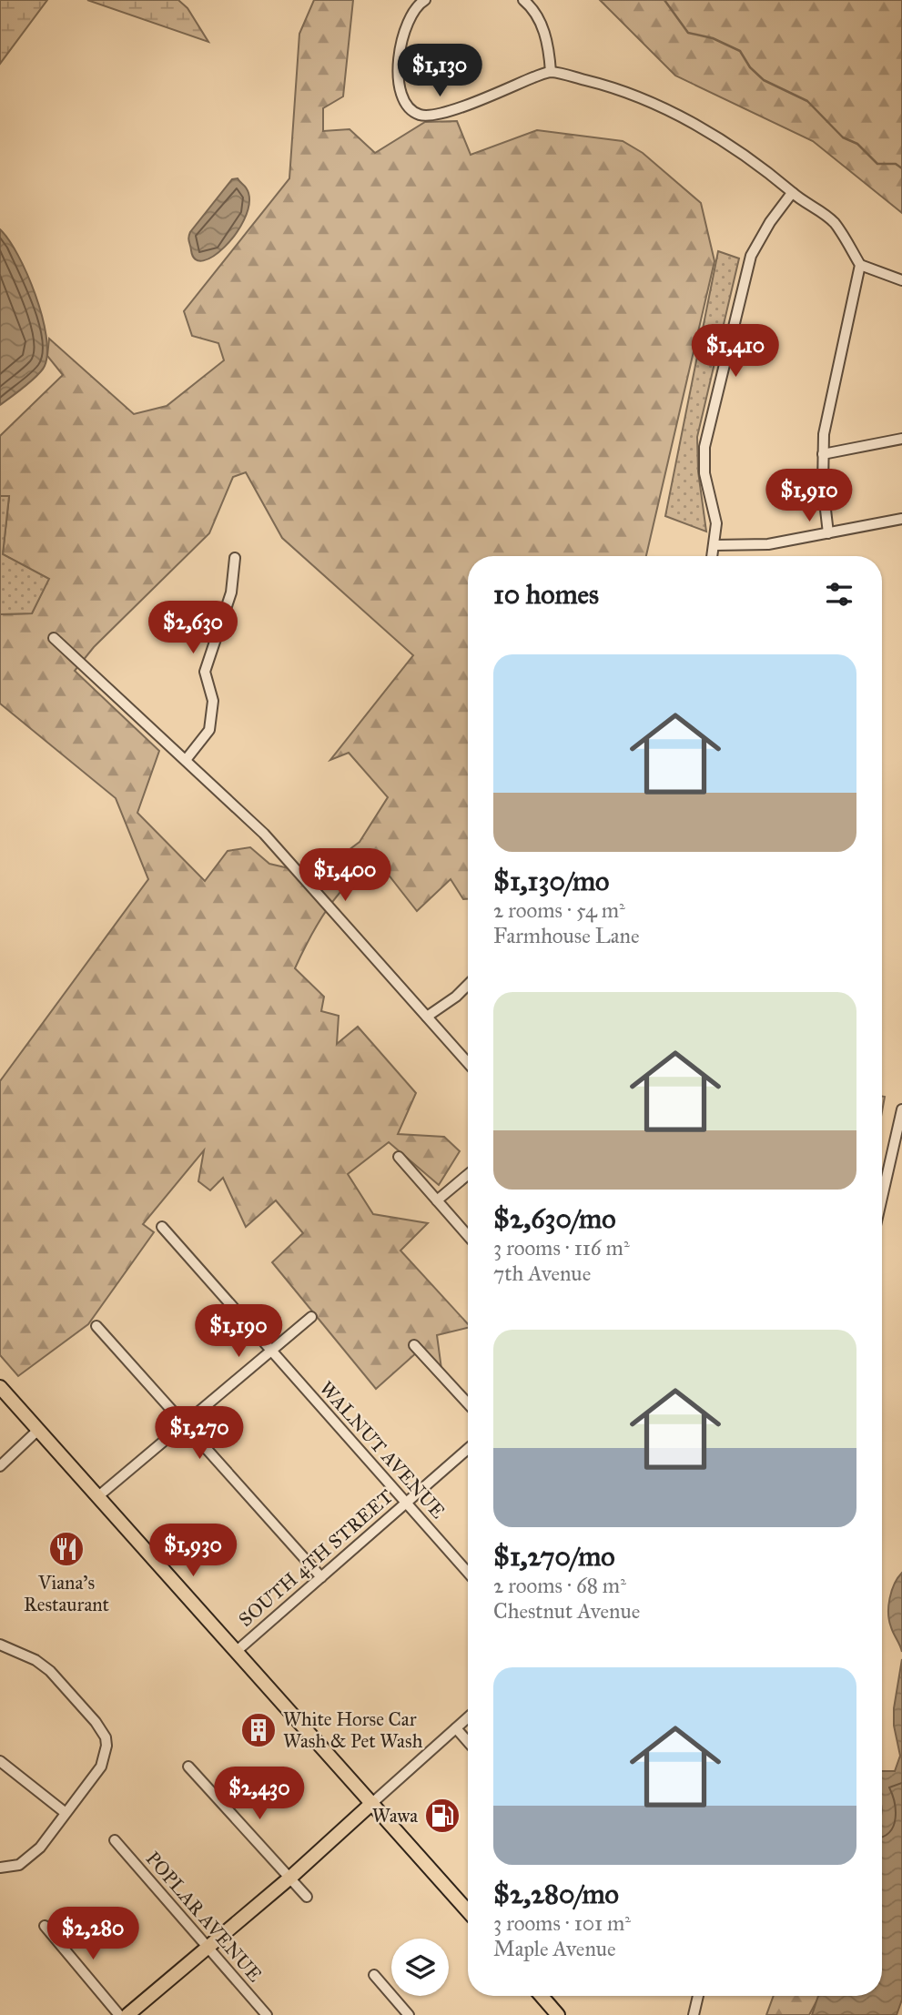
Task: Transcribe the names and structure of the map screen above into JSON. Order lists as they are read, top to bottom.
{
  "streets": {
    "street": ["WALNUT AVENUE", "SOUTH 4TH STREET", "POPLAR AVENUE"]
  },
  "crossings": [
    ["WALNUT AVENUE", "SOUTH 4TH STREET"]
  ],
  "places": {
    "restaurant": ["Viana's Restaurant"],
    "building": ["White Horse Car Wash & Pet Wash"],
    "fuel station": ["Wawa"]
  },
  "page": {
    "price": [
      "$1,130",
      "$1,410",
      "$1,910",
      "$2,630",
      "$1,400",
      "$1,190",
      "$1,270",
      "$1,930",
      "$2,430",
      "$2,280"
    ],
    "heading": "10 homes",
    "list": [
      {
        "name": "$1,130/mo",
        "note": "2 rooms · 54 m² · Farmhouse Lane"
      },
      {
        "name": "$2,630/mo",
        "note": "3 rooms · 116 m² · 7th Avenue"
      },
      {
        "name": "$1,270/mo",
        "note": "2 rooms · 68 m² · Chestnut Avenue"
      },
      {
        "name": "$2,280/mo",
        "note": "3 rooms · 101 m² · Maple Avenue"
      }
    ]
  }
}
